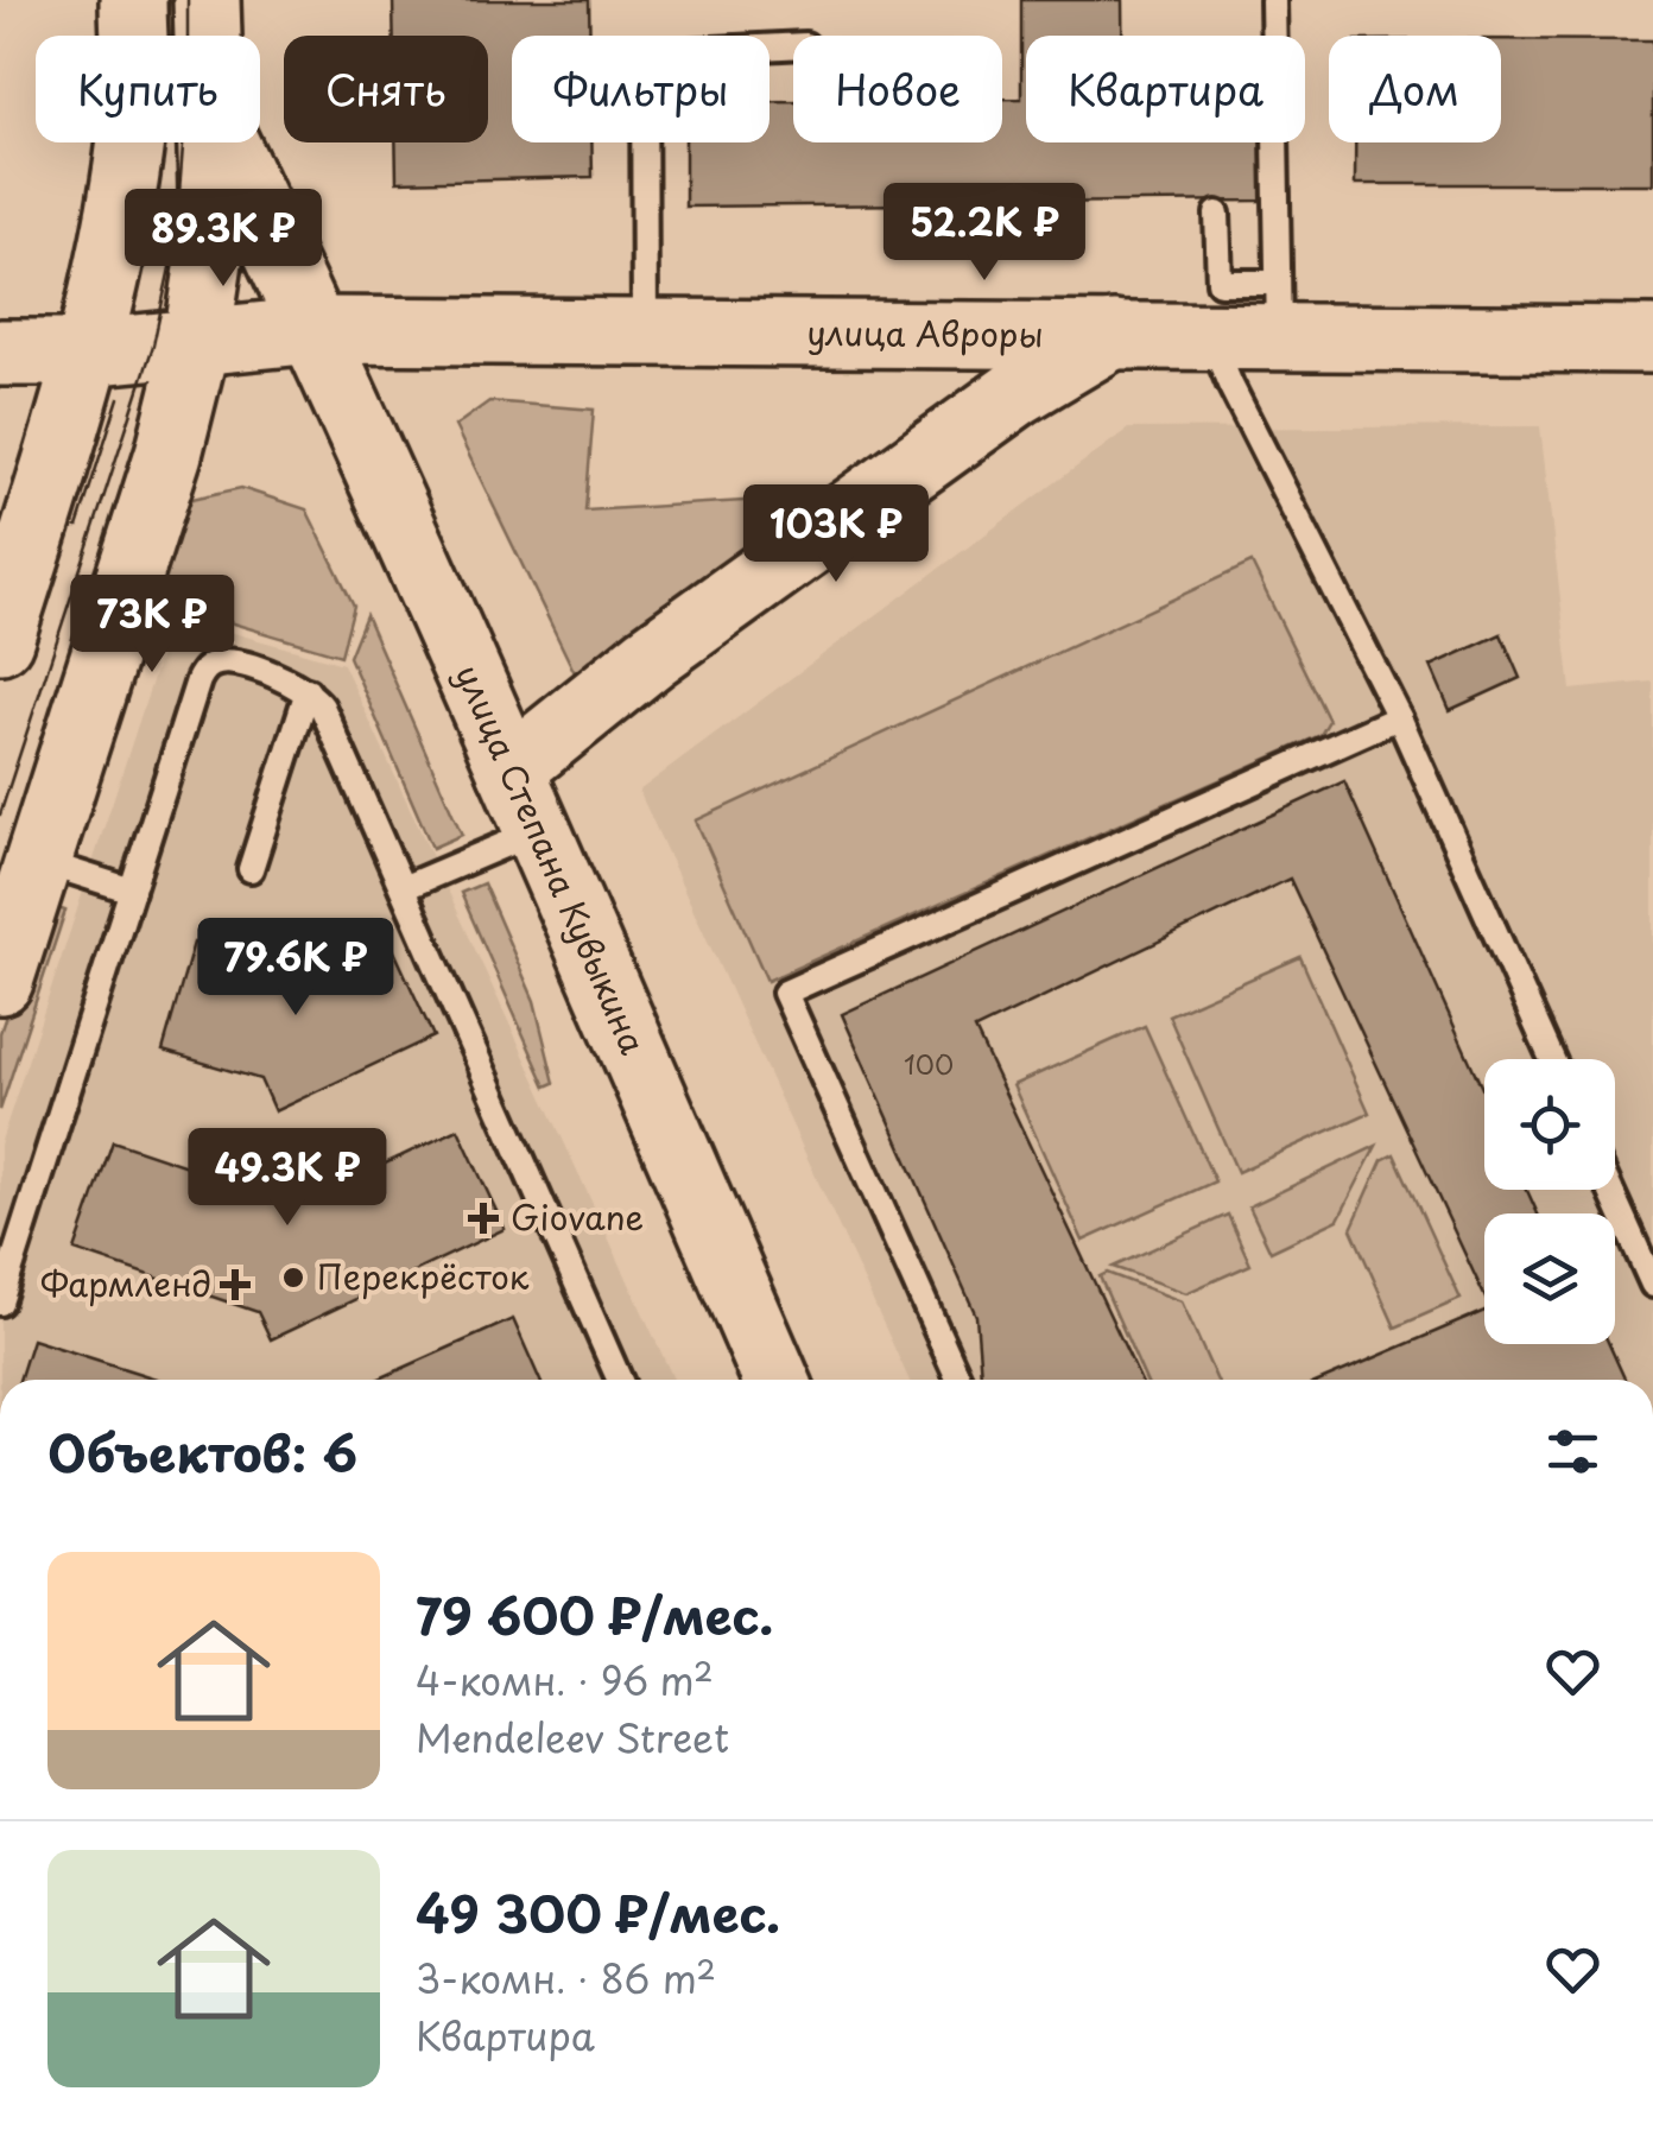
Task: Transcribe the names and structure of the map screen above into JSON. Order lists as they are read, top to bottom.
{
  "streets": {
    "main road": ["улица Авроры", "улица Степана Кувыкина"]
  },
  "crossings": [
    ["улица Авроры", "улица Степана Кувыкина"]
  ],
  "places": {
    "health": ["Giovane", "Фармленд"],
    "other": ["Перекрёсток"]
  },
  "house_numbers": ["100"],
  "page": {
    "chip": [
      "Купить",
      "Снять",
      "Фильтры",
      "Новое",
      "Квартира",
      "Дом"
    ],
    "price": [
      "52.2K ₽",
      "89.3K ₽",
      "103K ₽",
      "73K ₽",
      "79.6K ₽",
      "49.3K ₽"
    ],
    "heading": "Объектов: 6",
    "list": [
      {
        "name": "79 600 ₽/мес.",
        "note": "4-комн. · 96 m² · Mendeleev Street"
      },
      {
        "name": "49 300 ₽/мес.",
        "note": "3-комн. · 86 m² · Квартира"
      }
    ]
  }
}
